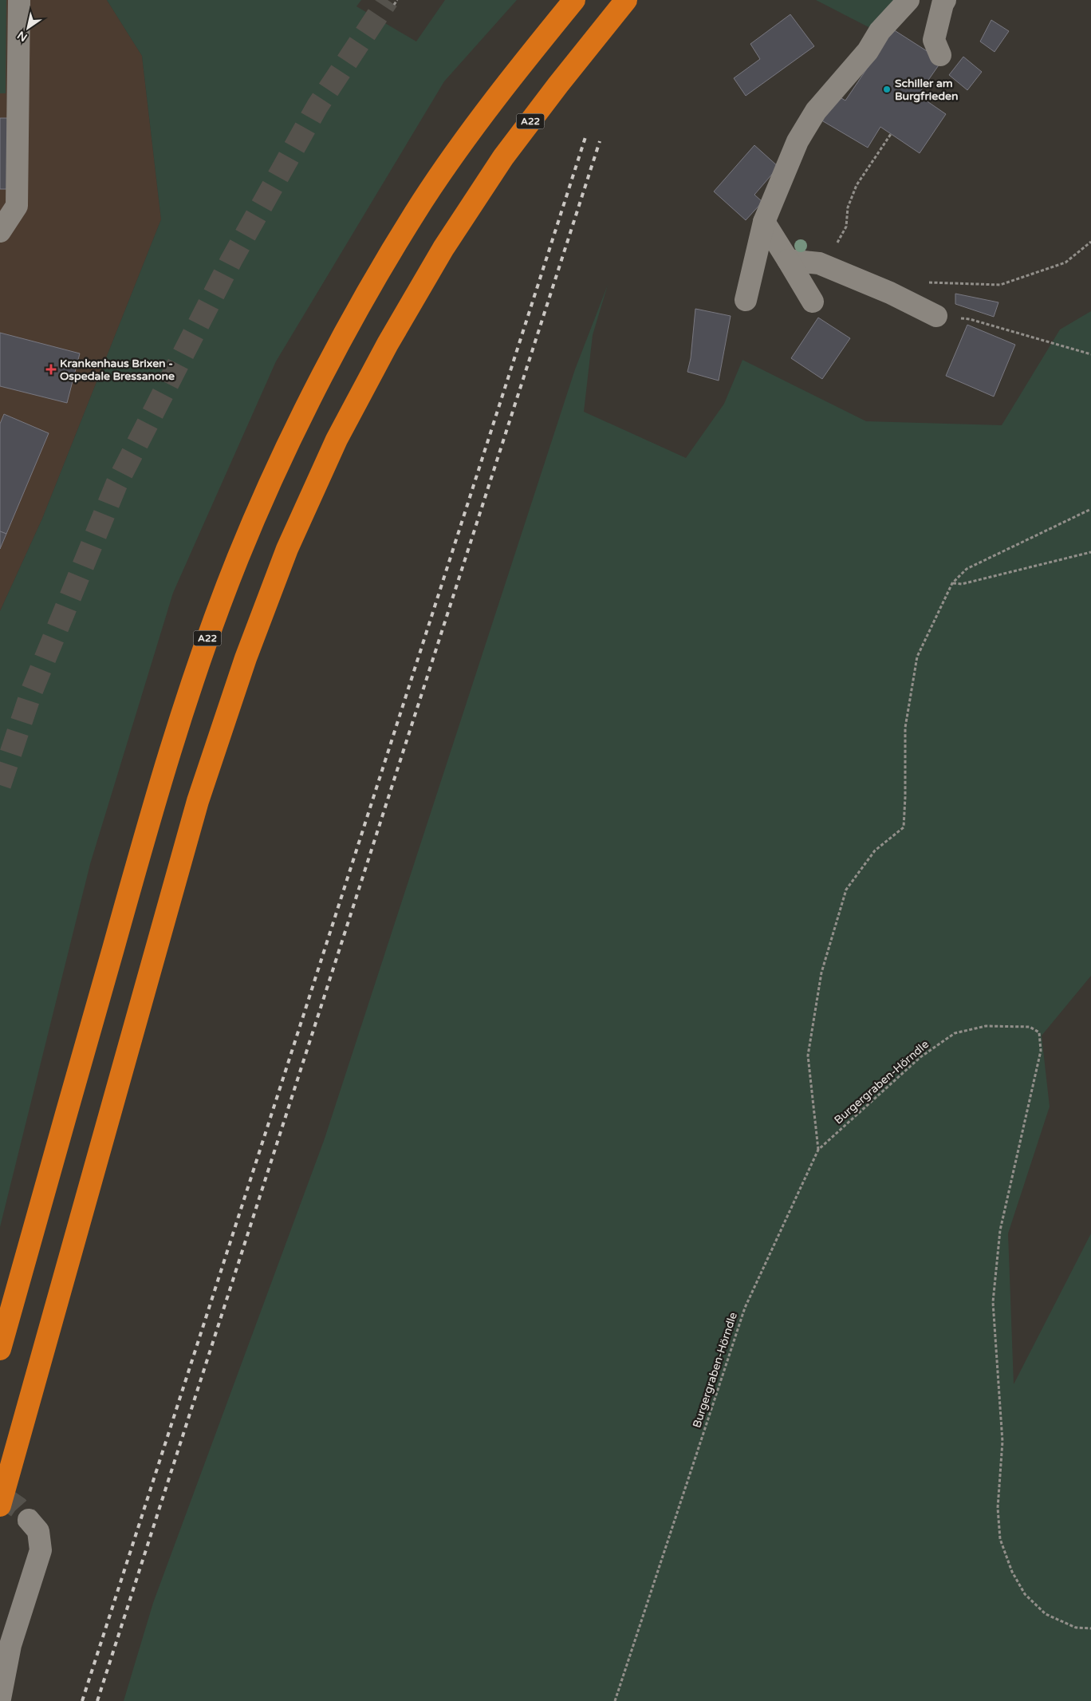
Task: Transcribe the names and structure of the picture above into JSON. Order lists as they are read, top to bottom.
{
  "streets": {
    "highway": ["A22"],
    "path": ["Burgergraben-Hörndle"]
  },
  "places": {
    "other": ["Schiller am Burgfrieden"],
    "health": ["Krankenhaus Brixen - Ospedale Bressanone"]
  },
  "north": "bottom left"
}
